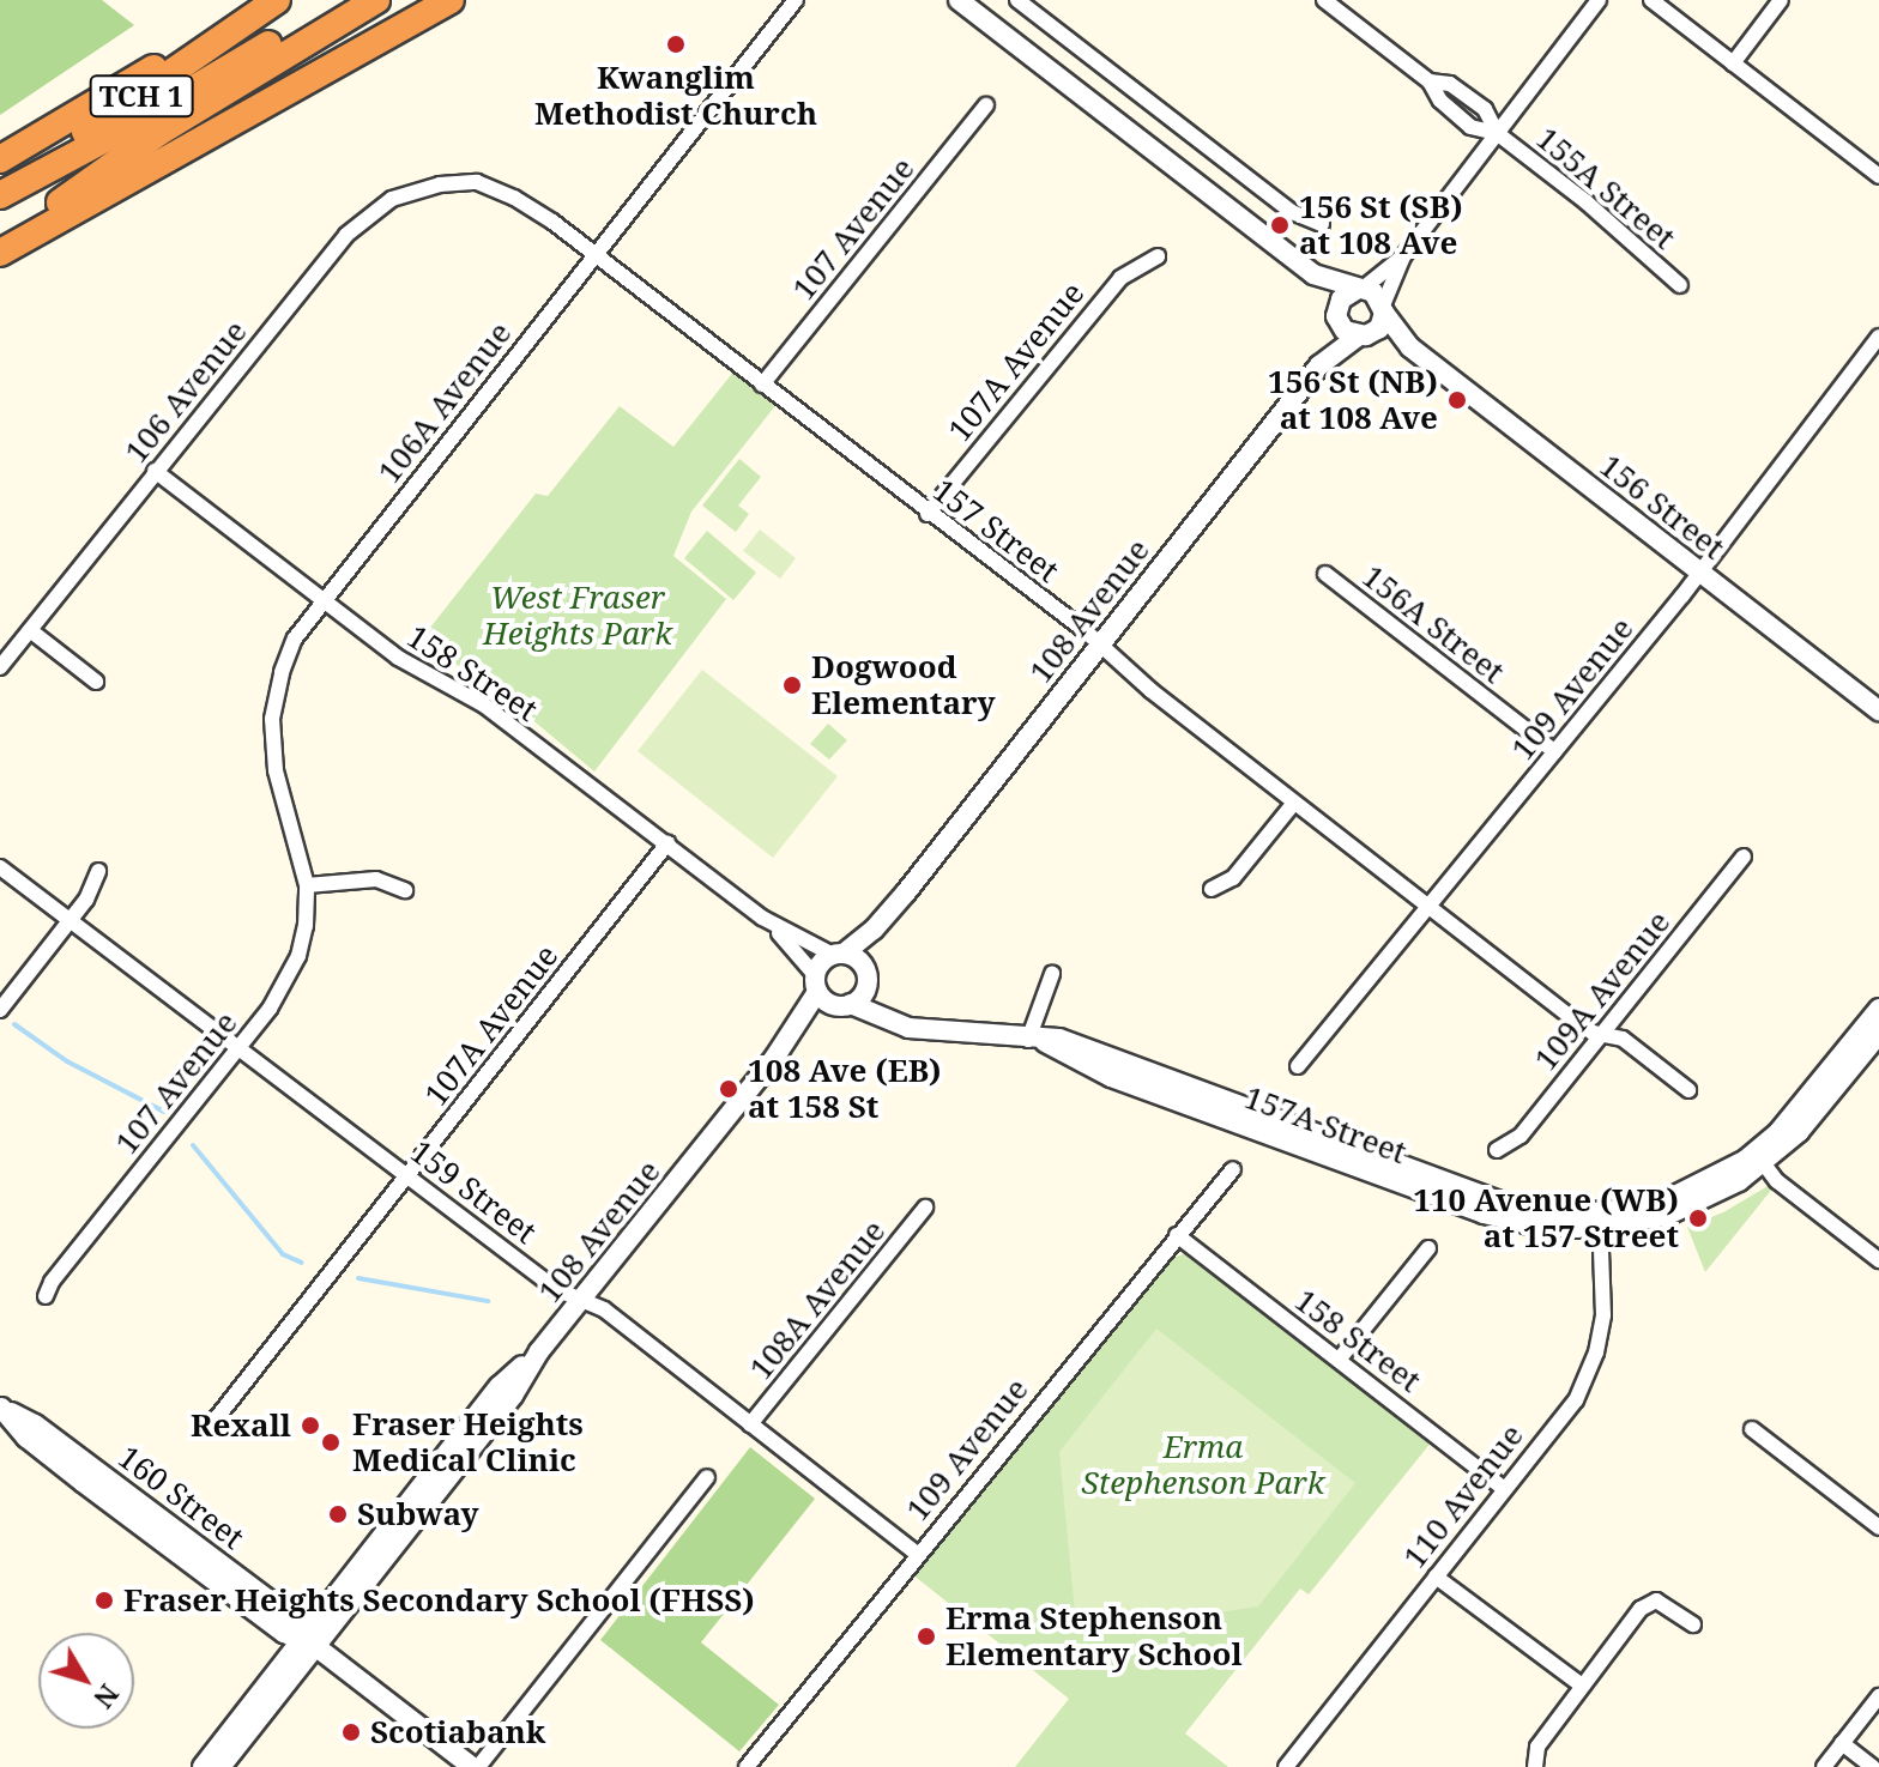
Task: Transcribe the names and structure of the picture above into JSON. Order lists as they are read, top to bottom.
{
  "streets": {
    "highway": ["TCH 1"],
    "street": [
      "155A Street",
      "107 Avenue",
      "107A Avenue",
      "106 Avenue",
      "106A Avenue",
      "156 Street",
      "157 Street",
      "108 Avenue",
      "156A Street",
      "158 Street",
      "109 Avenue",
      "109A Avenue",
      "157A Street",
      "159 Street",
      "108A Avenue",
      "110 Avenue",
      "160 Street"
    ]
  },
  "crossings": [
    ["107 Avenue", "106A Avenue"],
    ["107 Avenue", "157 Street"],
    ["107 Avenue", "159 Street"],
    ["107A Avenue", "157 Street"],
    ["107A Avenue", "158 Street"],
    ["107A Avenue", "159 Street"],
    ["106 Avenue", "157 Street"],
    ["106 Avenue", "158 Street"],
    ["106A Avenue", "157 Street"],
    ["106A Avenue", "158 Street"],
    ["156 Street", "108 Avenue"],
    ["156 Street", "109 Avenue"],
    ["157 Street", "108 Avenue"],
    ["157 Street", "109 Avenue"],
    ["157 Street", "109A Avenue"],
    ["108 Avenue", "158 Street"],
    ["108 Avenue", "157A Street"],
    ["108 Avenue", "159 Street"],
    ["108 Avenue", "160 Street"],
    ["156A Street", "109 Avenue"],
    ["158 Street", "109 Avenue"],
    ["158 Street", "157A Street"],
    ["158 Street", "110 Avenue"],
    ["109 Avenue", "159 Street"],
    ["157A Street", "110 Avenue"],
    ["159 Street", "108A Avenue"]
  ],
  "parks": ["West Fraser Heights Park", "Erma Stephenson Park"],
  "places": [
    "Kwanglim Methodist Church",
    "156 St (SB) at 108 Ave",
    "156 St (NB) at 108 Ave",
    "Dogwood Elementary",
    "108 Ave (EB) at 158 St",
    "110 Avenue (WB) at 157 Street",
    "Rexall",
    "Fraser Heights Medical Clinic",
    "Subway",
    "Fraser Heights Secondary School (FHSS)",
    "Erma Stephenson Elementary School",
    "Scotiabank"
  ],
  "north": "bottom right"
}
